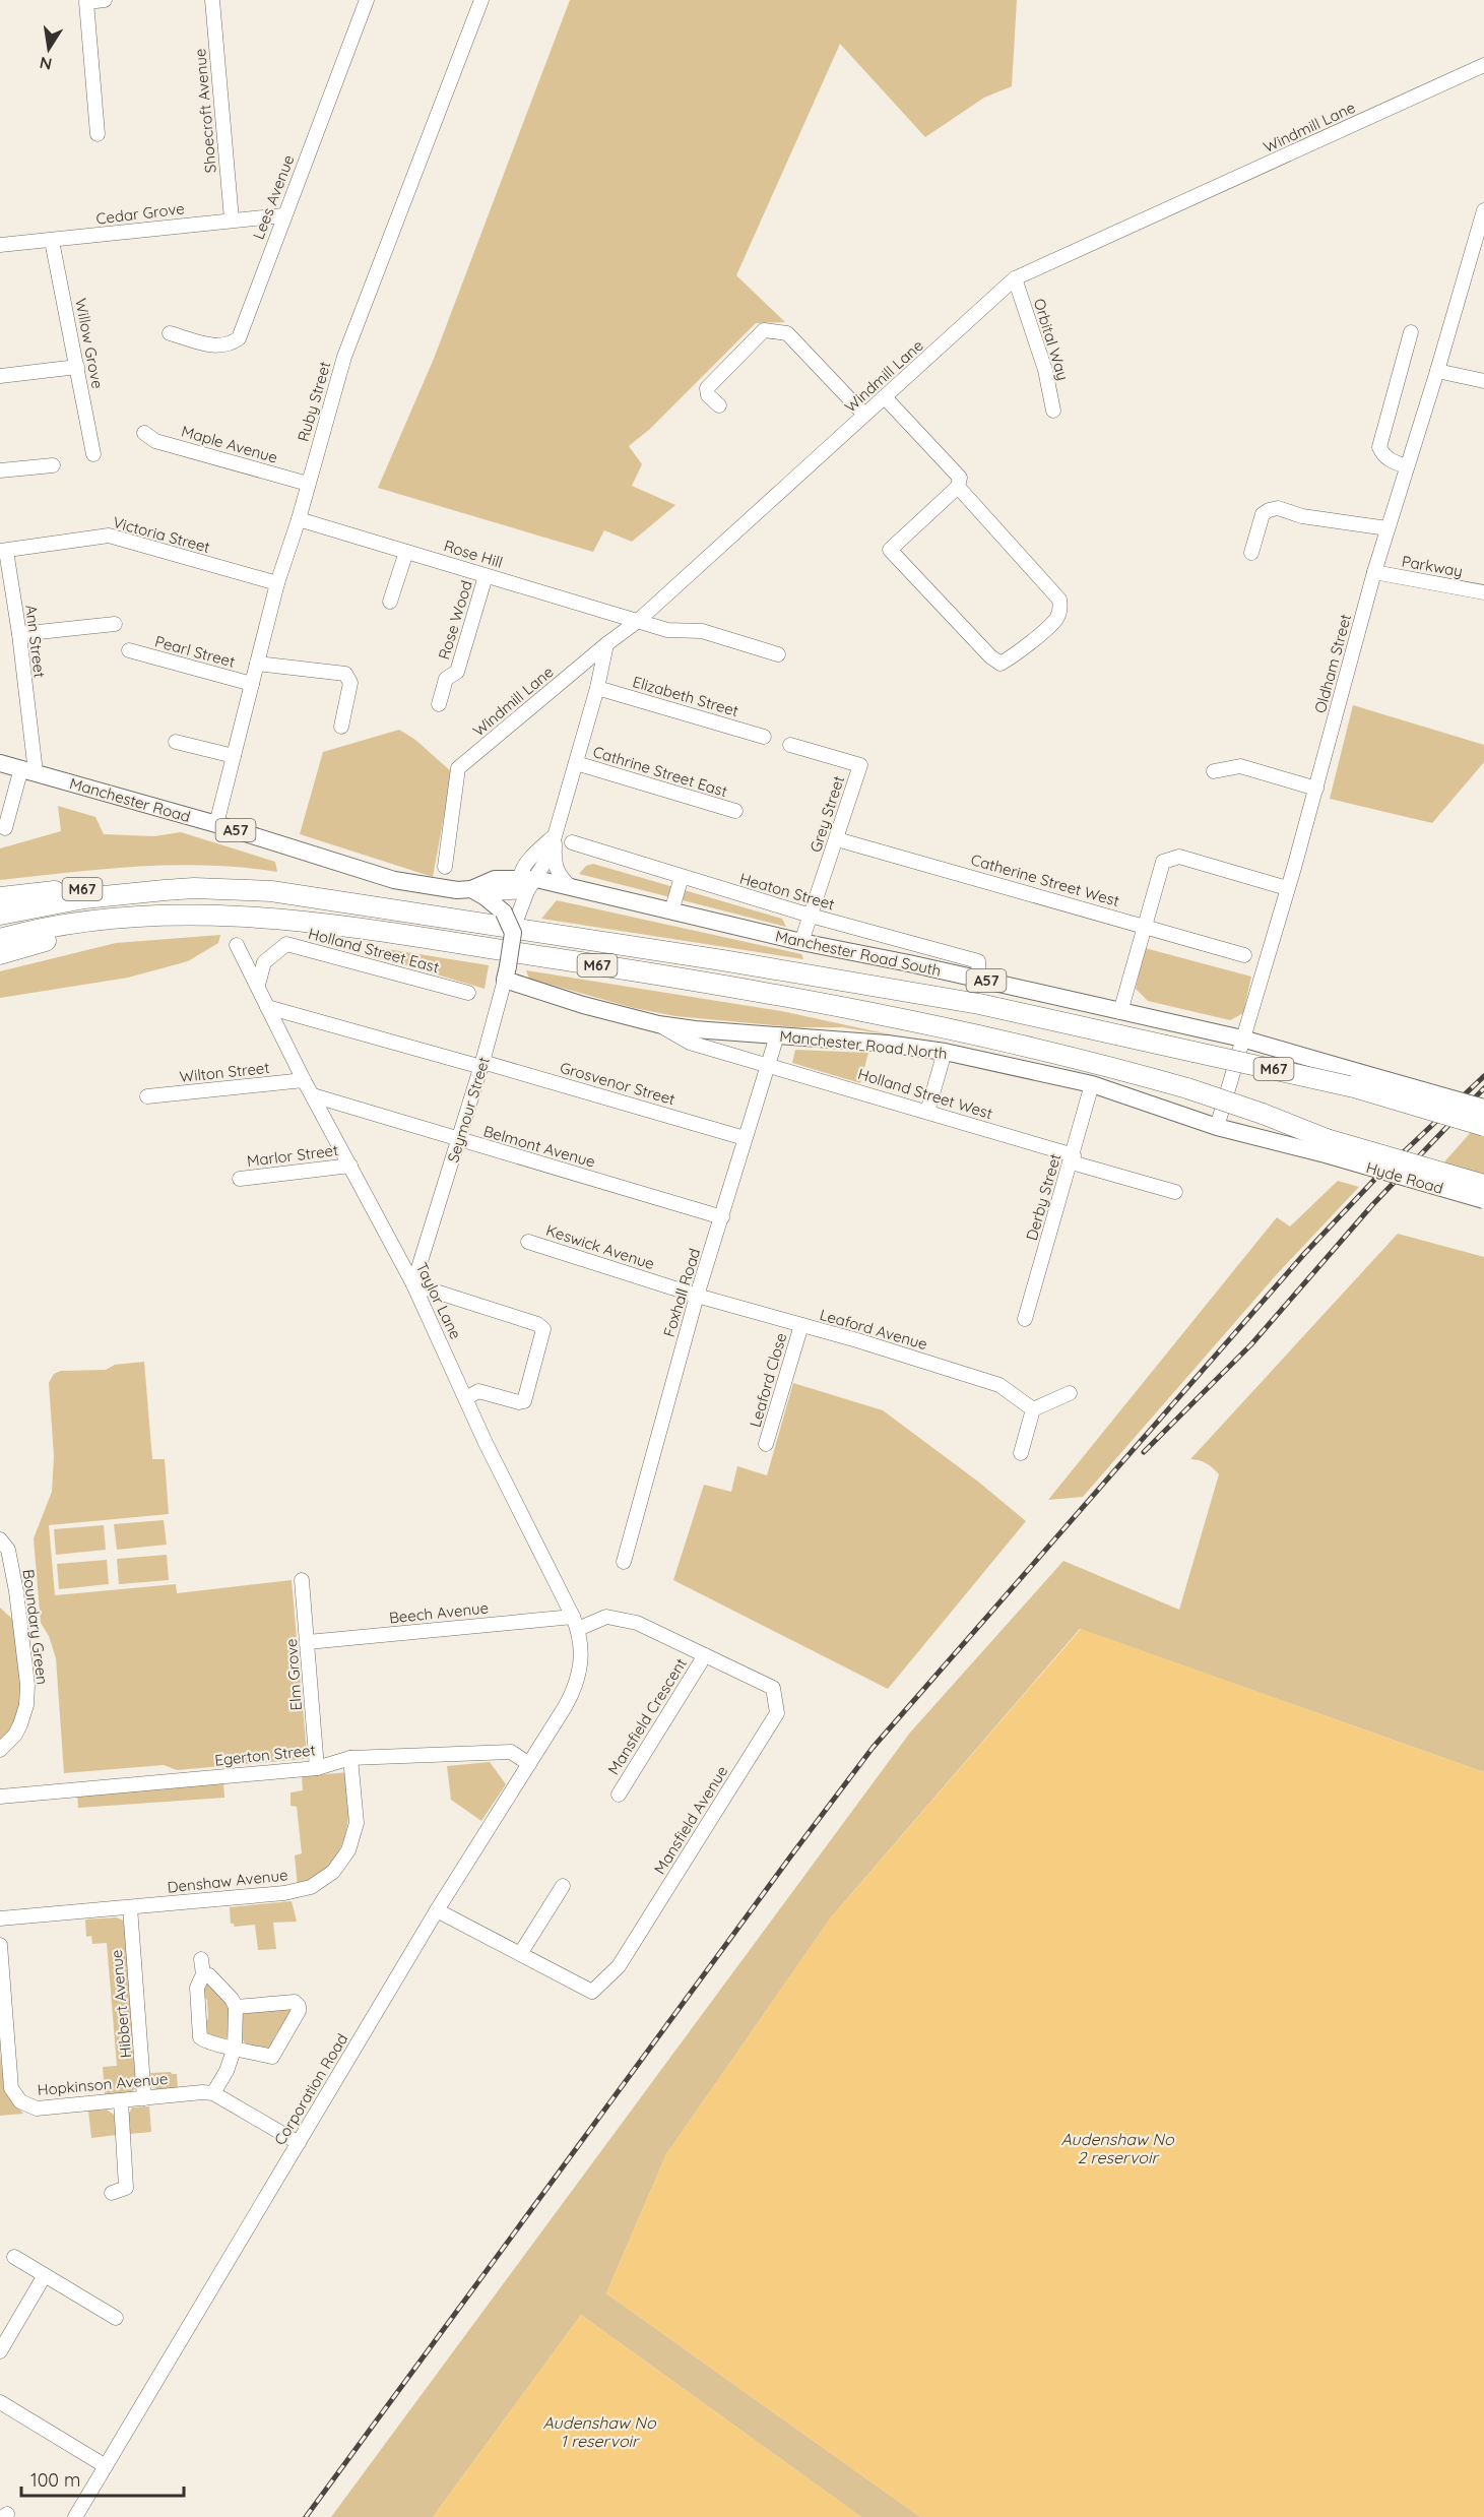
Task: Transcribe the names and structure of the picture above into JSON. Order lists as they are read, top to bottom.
{
  "streets": {
    "highway": ["M67"],
    "main road": [
      "Manchester Road",
      "A57",
      "Manchester Road South",
      "Manchester Road North",
      "Seymour Street",
      "Hyde Road"
    ],
    "street": [
      "Shoecroft Avenue",
      "Windmill Lane",
      "Lees Avenue",
      "Cedar Grove",
      "Orbital Way",
      "Willow Grove",
      "Ruby Street",
      "Maple Avenue",
      "Victoria Street",
      "Rose Hill",
      "Parkway",
      "Rose Wood",
      "Ann Street",
      "Pearl Street",
      "Oldham Street",
      "Elizabeth Street",
      "Cathrine Street East",
      "Grey Street",
      "Catherine Street West",
      "Heaton Street",
      "Holland Street East",
      "Wilton Street",
      "Grosvenor Street",
      "Holland Street West",
      "Belmont Avenue",
      "Marlor Street",
      "Derby Street",
      "Keswick Avenue",
      "Foxhall Road",
      "Taylor Lane",
      "Leaford Avenue",
      "Leaford Close",
      "Beech Avenue",
      "Boundary Green",
      "Elm Grove",
      "Mansfield Crescent",
      "Egerton Street",
      "Mansfield Avenue",
      "Denshaw Avenue",
      "Hibbert Avenue",
      "Hopkinson Avenue",
      "Corporation Road"
    ]
  },
  "crossings": [
    ["Shoecroft Avenue", "Cedar Grove"],
    ["Windmill Lane", "Orbital Way"],
    ["Windmill Lane", "Rose Hill"],
    ["Lees Avenue", "Cedar Grove"],
    ["Cedar Grove", "Willow Grove"],
    ["Ruby Street", "Maple Avenue"],
    ["Ruby Street", "Victoria Street"],
    ["Ruby Street", "Rose Hill"],
    ["Ruby Street", "Pearl Street"],
    ["Ruby Street", "Manchester Road"],
    ["Victoria Street", "Ann Street"],
    ["Rose Hill", "Rose Wood"],
    ["Parkway", "Oldham Street"],
    ["Ann Street", "Manchester Road"],
    ["Oldham Street", "Manchester Road South"],
    ["Oldham Street", "Manchester Road North"],
    ["Manchester Road", "Manchester Road South"],
    ["Grey Street", "Catherine Street West"],
    ["Grey Street", "Heaton Street"],
    ["Grey Street", "Manchester Road South"],
    ["Heaton Street", "Manchester Road South"],
    ["Holland Street East", "Taylor Lane"],
    ["Manchester Road North", "Holland Street West"],
    ["Manchester Road North", "Seymour Street"],
    ["Manchester Road North", "Hyde Road"],
    ["Manchester Road North", "Derby Street"],
    ["Manchester Road North", "Foxhall Road"],
    ["Wilton Street", "Taylor Lane"],
    ["Grosvenor Street", "Seymour Street"],
    ["Grosvenor Street", "Foxhall Road"],
    ["Grosvenor Street", "Taylor Lane"],
    ["Holland Street West", "Derby Street"],
    ["Holland Street West", "Foxhall Road"],
    ["Seymour Street", "Belmont Avenue"],
    ["Seymour Street", "Taylor Lane"],
    ["Belmont Avenue", "Foxhall Road"],
    ["Belmont Avenue", "Taylor Lane"],
    ["Marlor Street", "Taylor Lane"],
    ["Keswick Avenue", "Foxhall Road"],
    ["Keswick Avenue", "Leaford Avenue"],
    ["Foxhall Road", "Leaford Avenue"],
    ["Taylor Lane", "Beech Avenue"],
    ["Taylor Lane", "Mansfield Avenue"],
    ["Taylor Lane", "Corporation Road"],
    ["Leaford Avenue", "Leaford Close"],
    ["Beech Avenue", "Elm Grove"],
    ["Beech Avenue", "Mansfield Avenue"],
    ["Elm Grove", "Egerton Street"],
    ["Mansfield Crescent", "Mansfield Avenue"],
    ["Egerton Street", "Denshaw Avenue"],
    ["Egerton Street", "Corporation Road"],
    ["Mansfield Avenue", "Corporation Road"],
    ["Denshaw Avenue", "Hibbert Avenue"],
    ["Hibbert Avenue", "Hopkinson Avenue"]
  ],
  "water": ["Audenshaw No 2 reservoir", "Audenshaw No 1 reservoir"],
  "scale_bar": "100 m",
  "north": "bottom"
}
